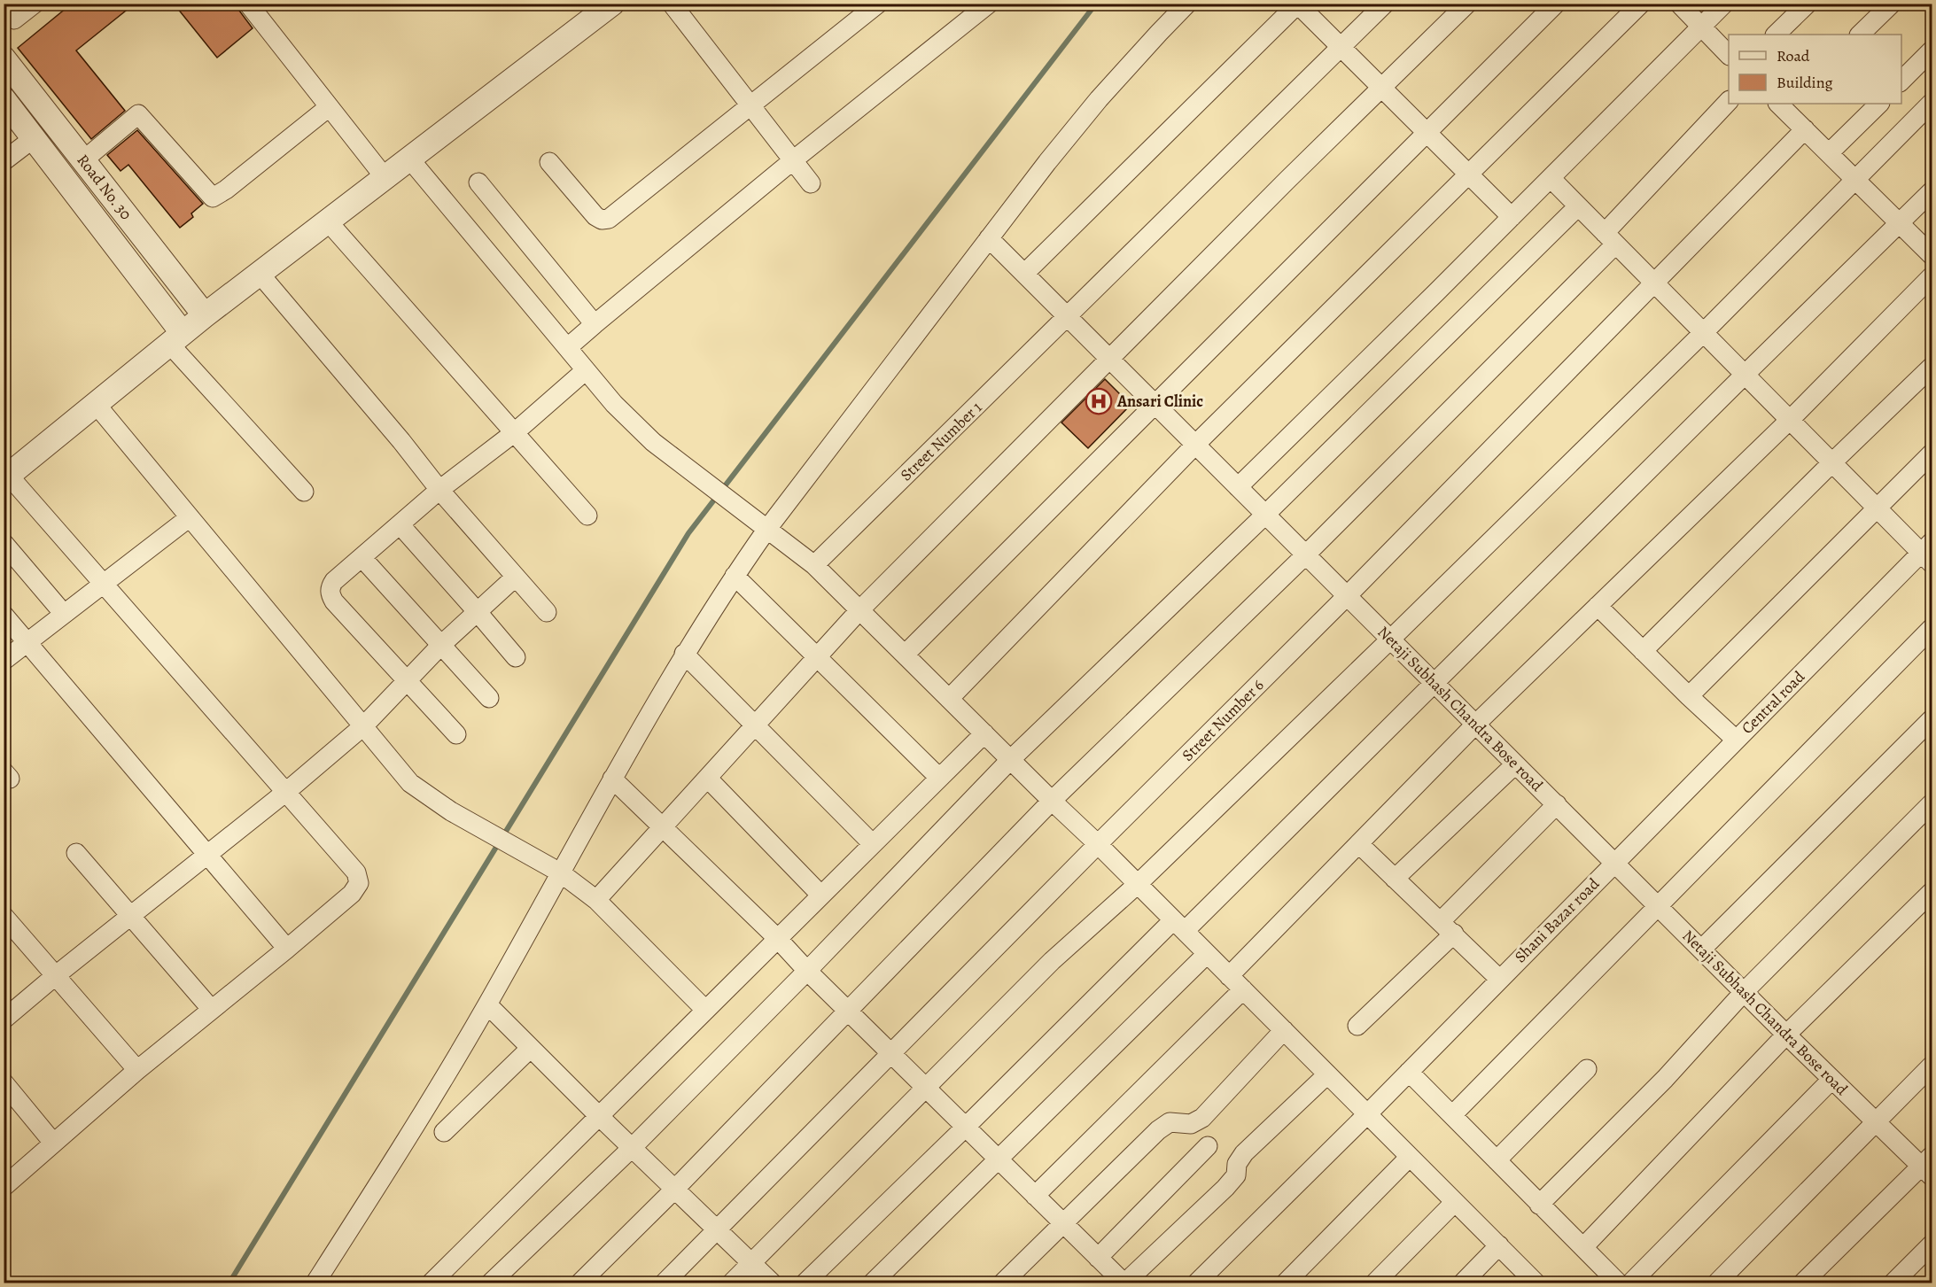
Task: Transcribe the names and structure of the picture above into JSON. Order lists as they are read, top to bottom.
{
  "streets": {
    "street": [
      "Road No. 30",
      "Street Number 1",
      "Central road",
      "Netaji Subhash Chandra Bose road",
      "Street Number 6",
      "Shani Bazar road"
    ]
  },
  "crossings": [
    ["Street Number 1", "Netaji Subhash Chandra Bose road"],
    ["Central road", "Netaji Subhash Chandra Bose road"],
    ["Central road", "Shani Bazar road"],
    ["Netaji Subhash Chandra Bose road", "Street Number 6"],
    ["Netaji Subhash Chandra Bose road", "Shani Bazar road"]
  ],
  "places": {
    "hospital": ["Ansari Clinic"]
  },
  "legend": ["Road", "Building"]
}
